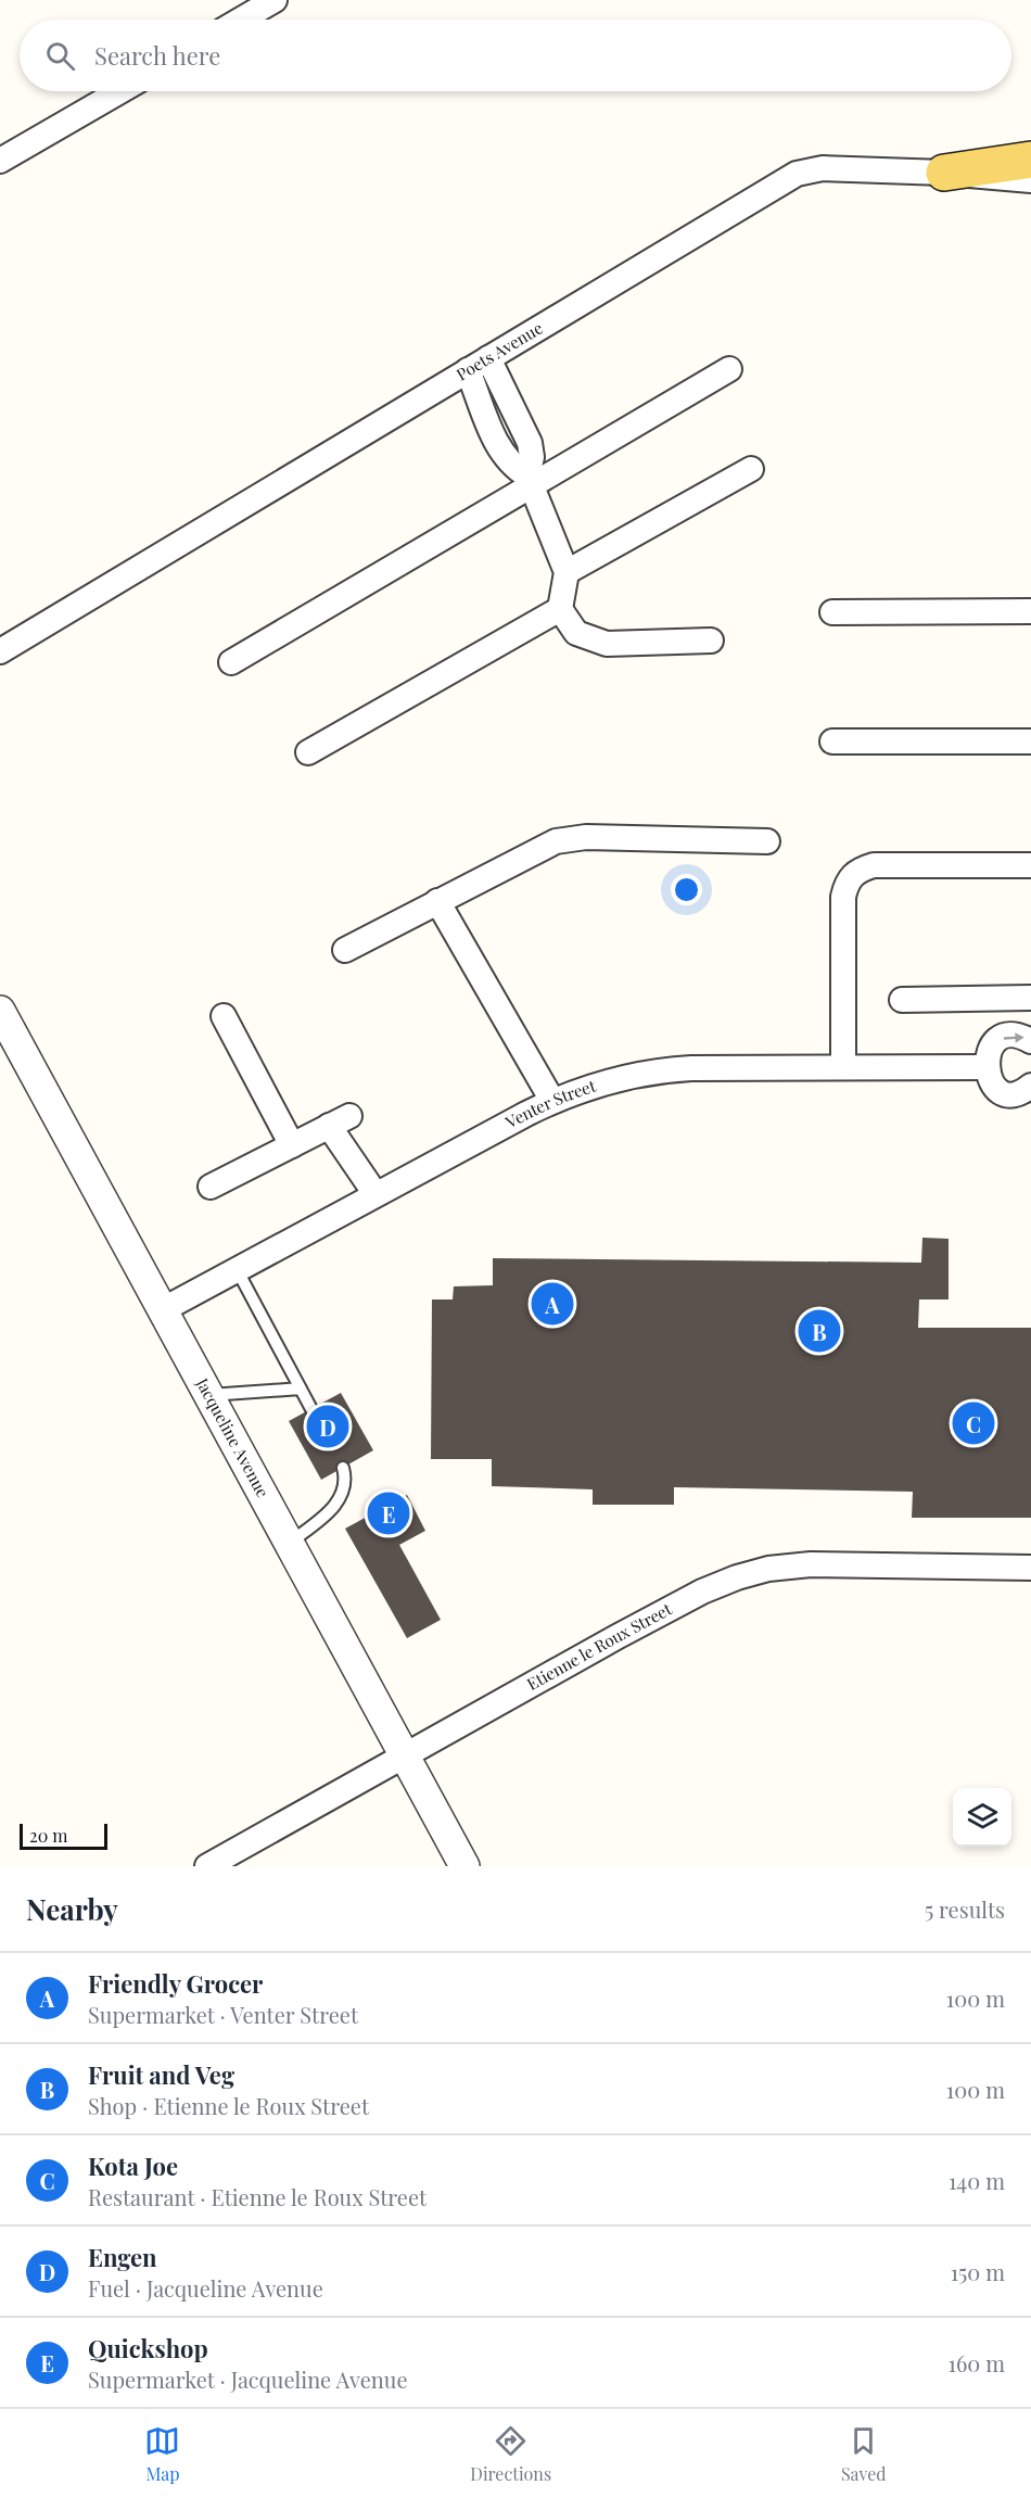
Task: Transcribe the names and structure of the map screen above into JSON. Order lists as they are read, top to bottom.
{
  "streets": {
    "street": [
      "Poets Avenue",
      "Venter Street",
      "Jacqueline Avenue",
      "Etienne le Roux Street"
    ]
  },
  "crossings": [
    ["Venter Street", "Jacqueline Avenue"],
    ["Jacqueline Avenue", "Etienne le Roux Street"]
  ],
  "scale_bar": "20 m",
  "page": {
    "search": "Search here",
    "pins": [
      "A",
      "B",
      "C",
      "D",
      "E"
    ],
    "scale": "20 m",
    "heading": ["Nearby", "5 results"],
    "list": [
      {
        "mark": "A",
        "name": "Friendly Grocer",
        "note": "Supermarket · Venter Street",
        "value": "100 m"
      },
      {
        "mark": "B",
        "name": "Fruit and Veg",
        "note": "Shop · Etienne le Roux Street",
        "value": "100 m"
      },
      {
        "mark": "C",
        "name": "Kota Joe",
        "note": "Restaurant · Etienne le Roux Street",
        "value": "140 m"
      },
      {
        "mark": "D",
        "name": "Engen",
        "note": "Fuel · Jacqueline Avenue",
        "value": "150 m"
      },
      {
        "mark": "E",
        "name": "Quickshop",
        "note": "Supermarket · Jacqueline Avenue",
        "value": "160 m"
      }
    ],
    "nav": ["Map", "Directions", "Saved"]
  }
}
